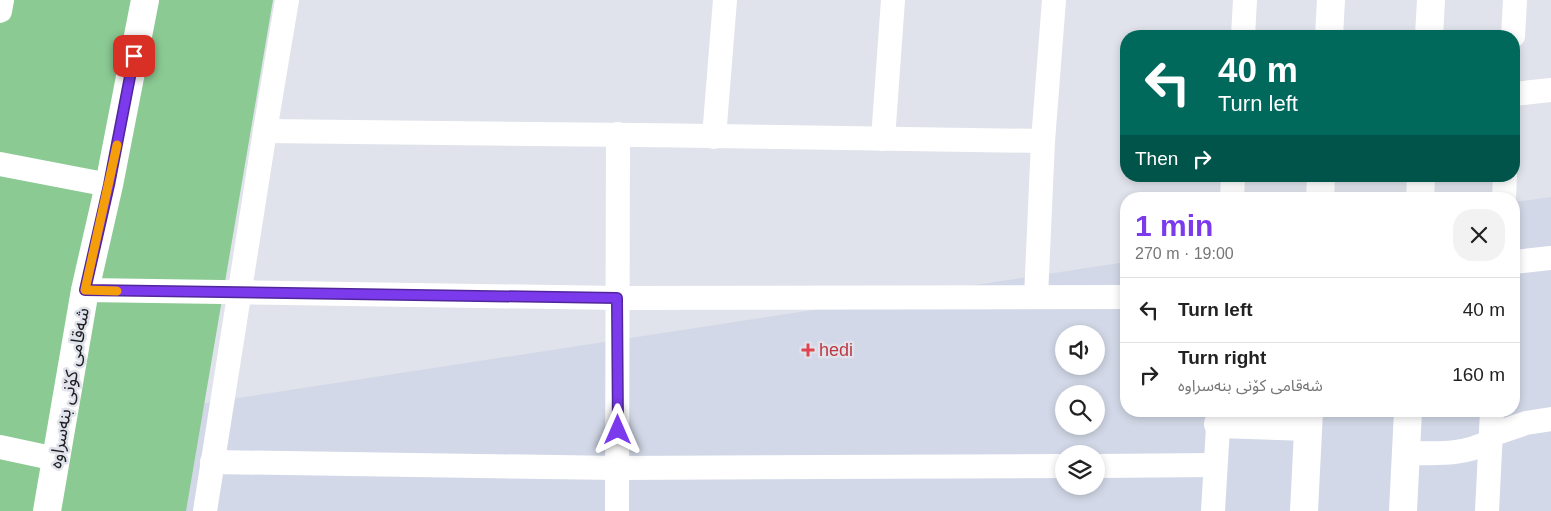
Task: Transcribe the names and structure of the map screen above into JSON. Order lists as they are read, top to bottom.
{
  "streets": {
    "main road": ["شەقامی کۆنی بنەسراوە"]
  },
  "places": {
    "health": ["hedi"]
  },
  "page": {
    "turn": ["40 m", "Turn left"],
    "then": "Then",
    "heading": ["1 min", "270 m · 19:00"],
    "list": [
      {
        "name": "Turn left",
        "value": "40 m"
      },
      {
        "name": "Turn right",
        "note": "شەقامی کۆنی بنەسراوە",
        "value": "160 m"
      }
    ]
  }
}
